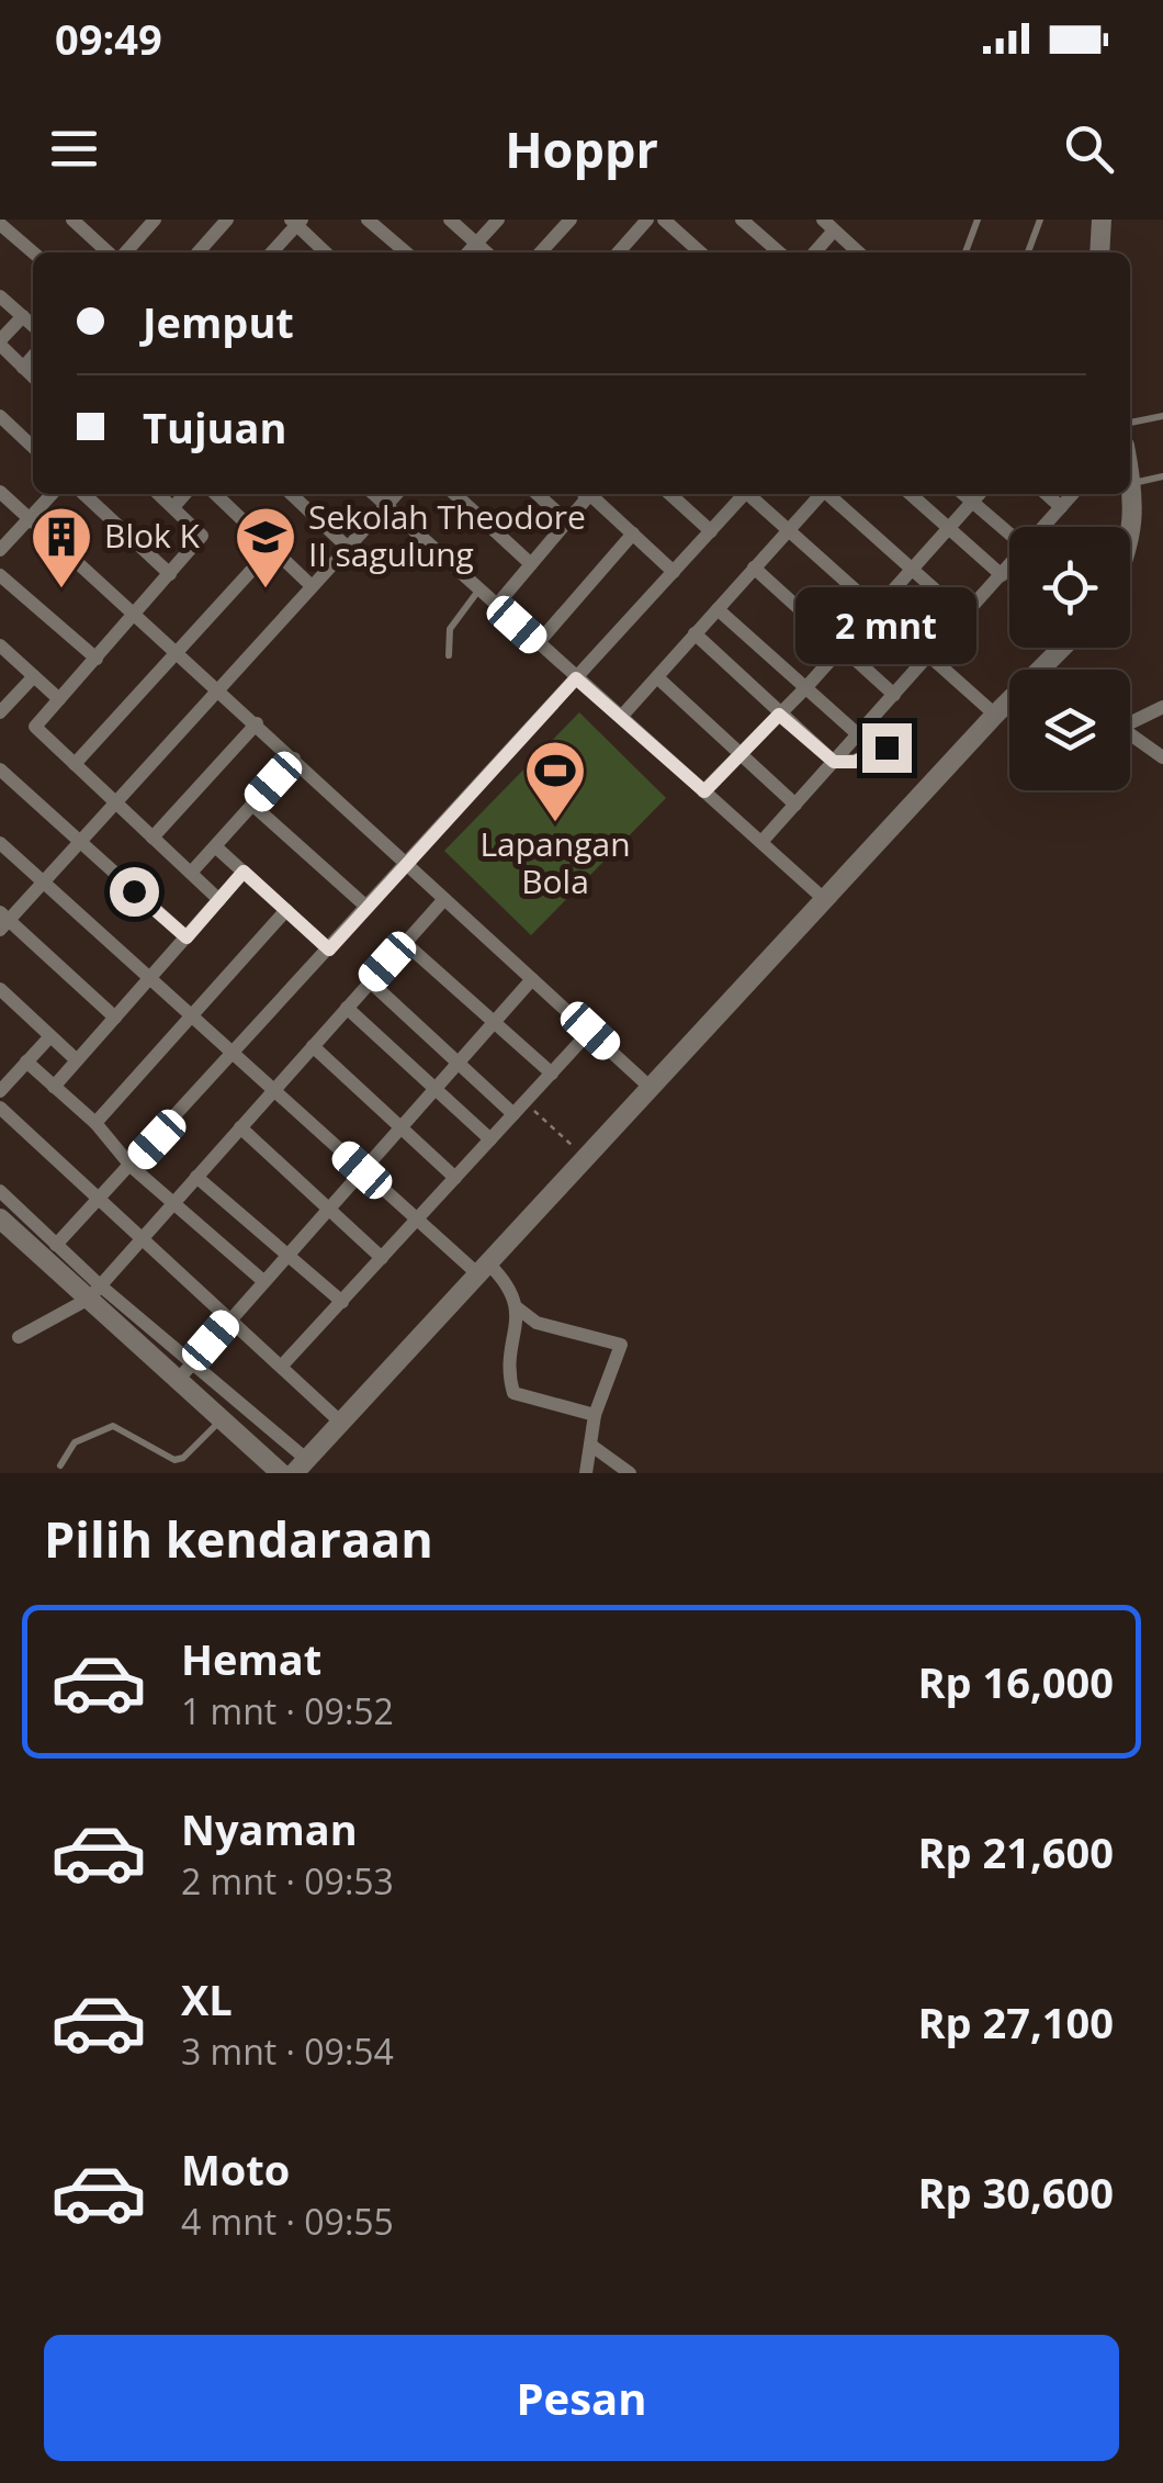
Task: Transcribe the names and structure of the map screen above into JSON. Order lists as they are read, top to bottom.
{
  "places": {
    "building": ["Blok K"],
    "school or university": ["Sekolah Theodore II sagulung"],
    "sports": ["Lapangan Bola"]
  },
  "page": {
    "status": "09:49",
    "header": "Hoppr",
    "banner": ["Jemput", "Tujuan"],
    "bubble": "2 mnt",
    "heading": "Pilih kendaraan",
    "list": [
      {
        "name": "Hemat",
        "note": "1 mnt · 09:52",
        "value": "Rp 16,000"
      },
      {
        "name": "Nyaman",
        "note": "2 mnt · 09:53",
        "value": "Rp 21,600"
      },
      {
        "name": "XL",
        "note": "3 mnt · 09:54",
        "value": "Rp 27,100"
      },
      {
        "name": "Moto",
        "note": "4 mnt · 09:55",
        "value": "Rp 30,600"
      }
    ],
    "buttons": "Pesan"
  }
}
